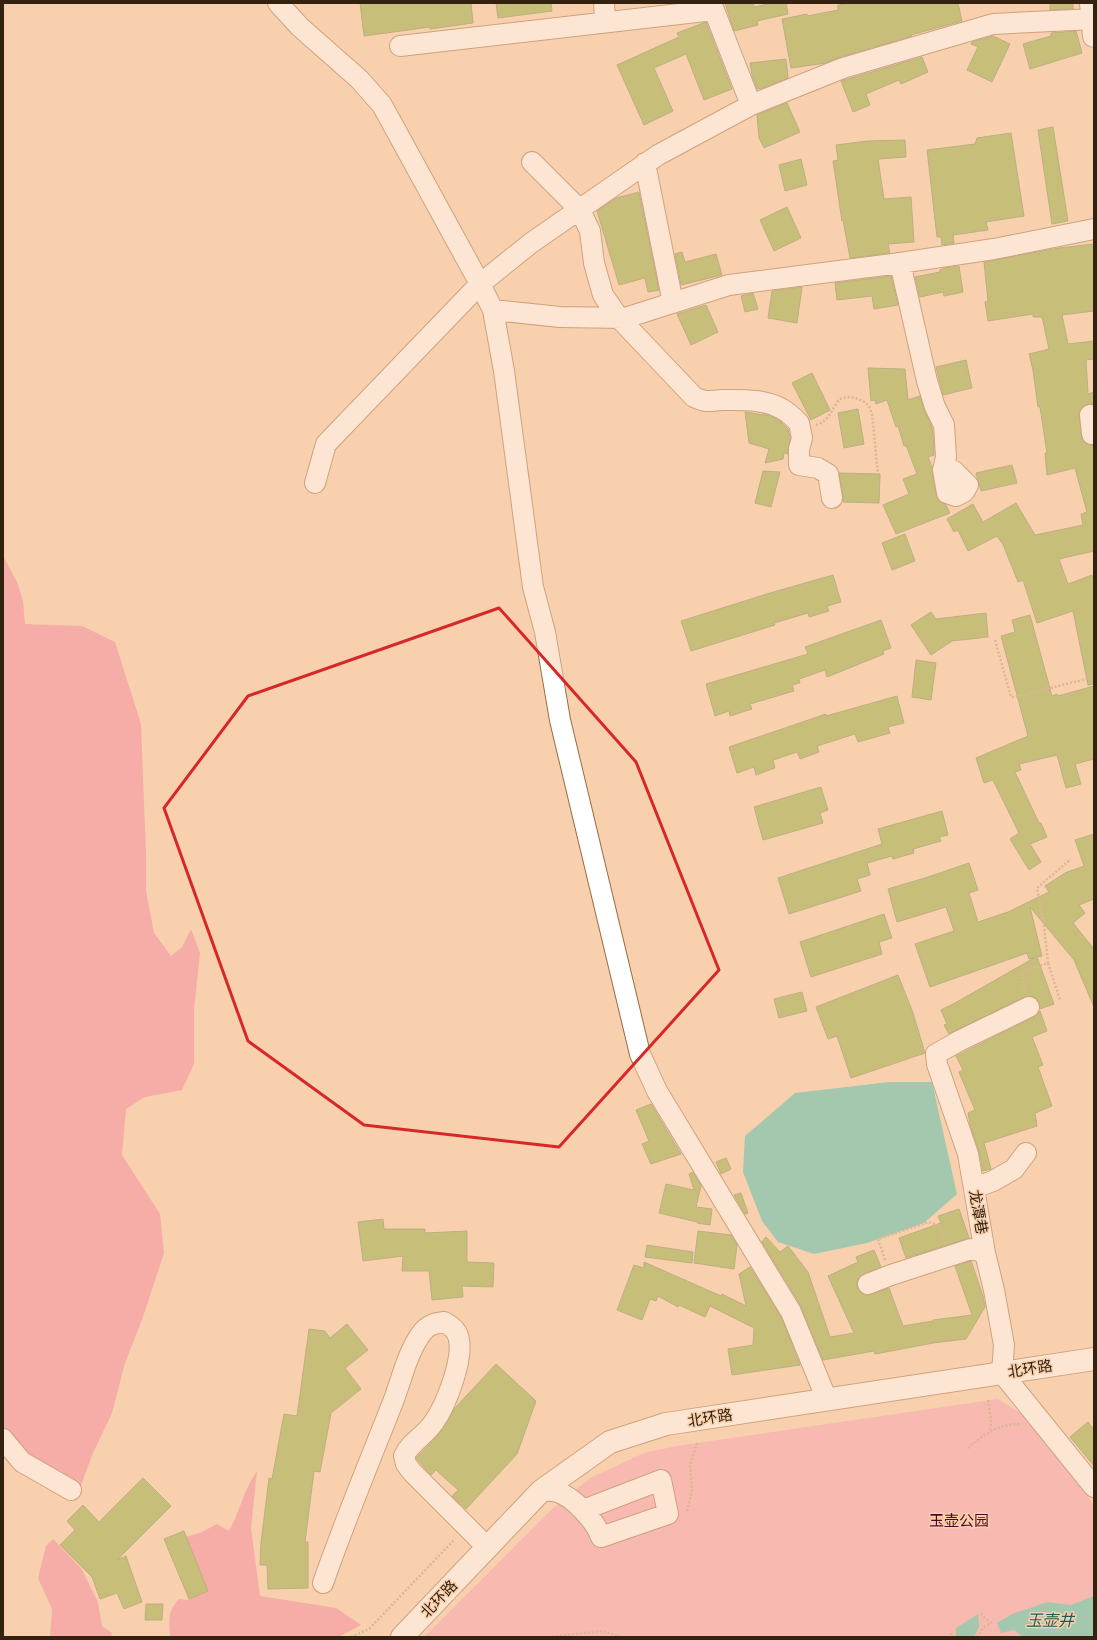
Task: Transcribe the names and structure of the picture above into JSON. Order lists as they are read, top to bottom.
{
  "streets": {
    "main road": ["北环路"],
    "street": ["龙潭巷"]
  },
  "crossings": [
    ["龙潭巷", "北环路"]
  ],
  "water": ["玉壶井"],
  "parks": ["玉壶公园"]
}
